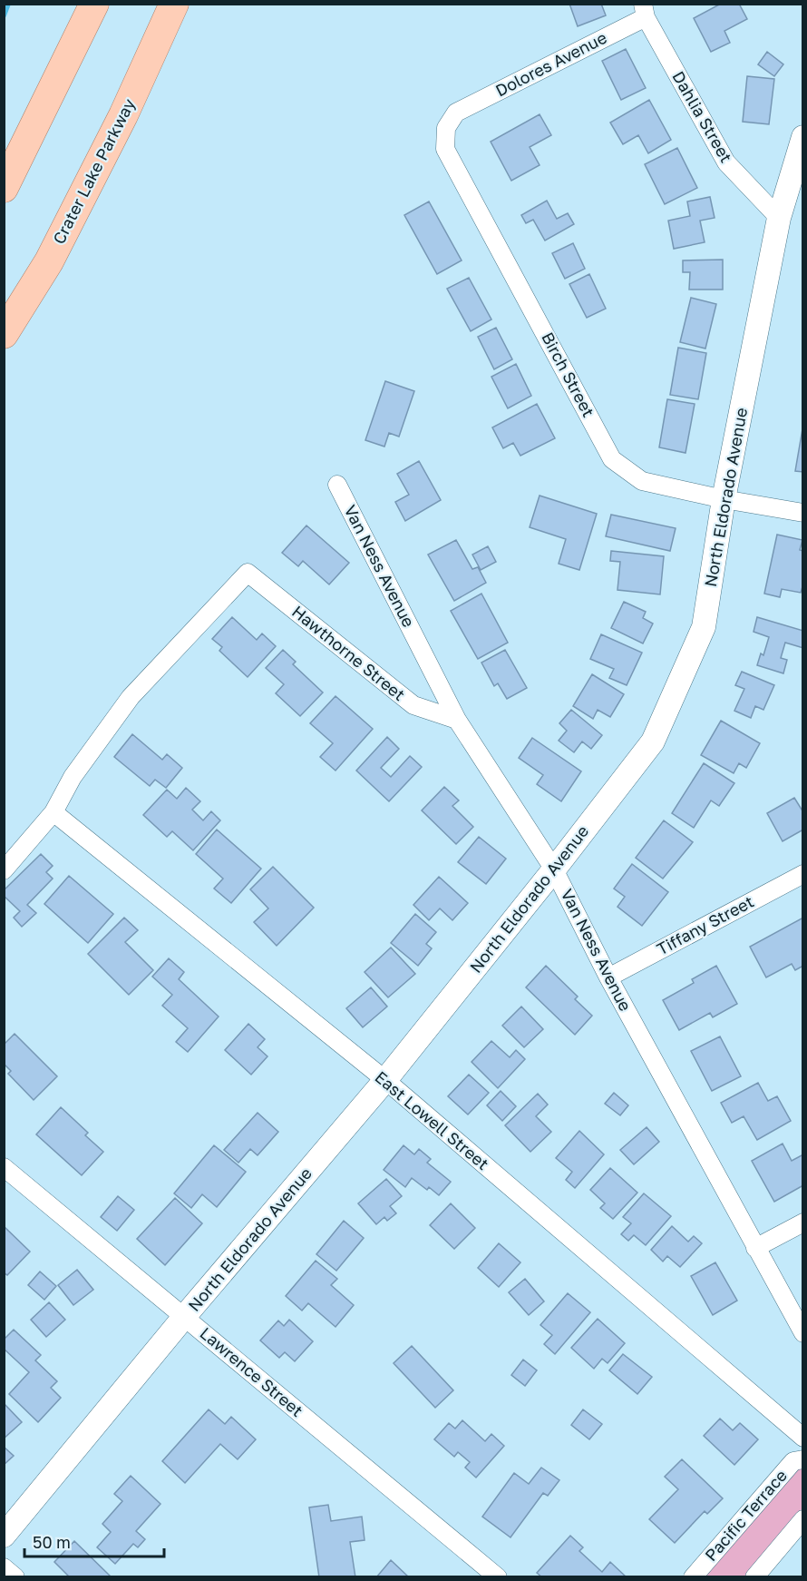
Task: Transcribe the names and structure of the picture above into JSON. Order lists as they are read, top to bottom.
{
  "streets": {
    "main road": ["Crater Lake Parkway"],
    "street": [
      "Dolores Avenue",
      "Dahlia Street",
      "Birch Street",
      "North Eldorado Avenue",
      "Van Ness Avenue",
      "Hawthorne Street",
      "Tiffany Street",
      "East Lowell Street",
      "Lawrence Street",
      "Pacific Terrace"
    ]
  },
  "crossings": [
    ["Dolores Avenue", "Dahlia Street"],
    ["Dolores Avenue", "Birch Street"],
    ["Dahlia Street", "North Eldorado Avenue"],
    ["Birch Street", "North Eldorado Avenue"],
    ["North Eldorado Avenue", "Van Ness Avenue"],
    ["North Eldorado Avenue", "East Lowell Street"],
    ["North Eldorado Avenue", "Lawrence Street"],
    ["Van Ness Avenue", "Hawthorne Street"],
    ["Van Ness Avenue", "Tiffany Street"],
    ["Hawthorne Street", "East Lowell Street"]
  ],
  "scale_bar": "50 m"
}
